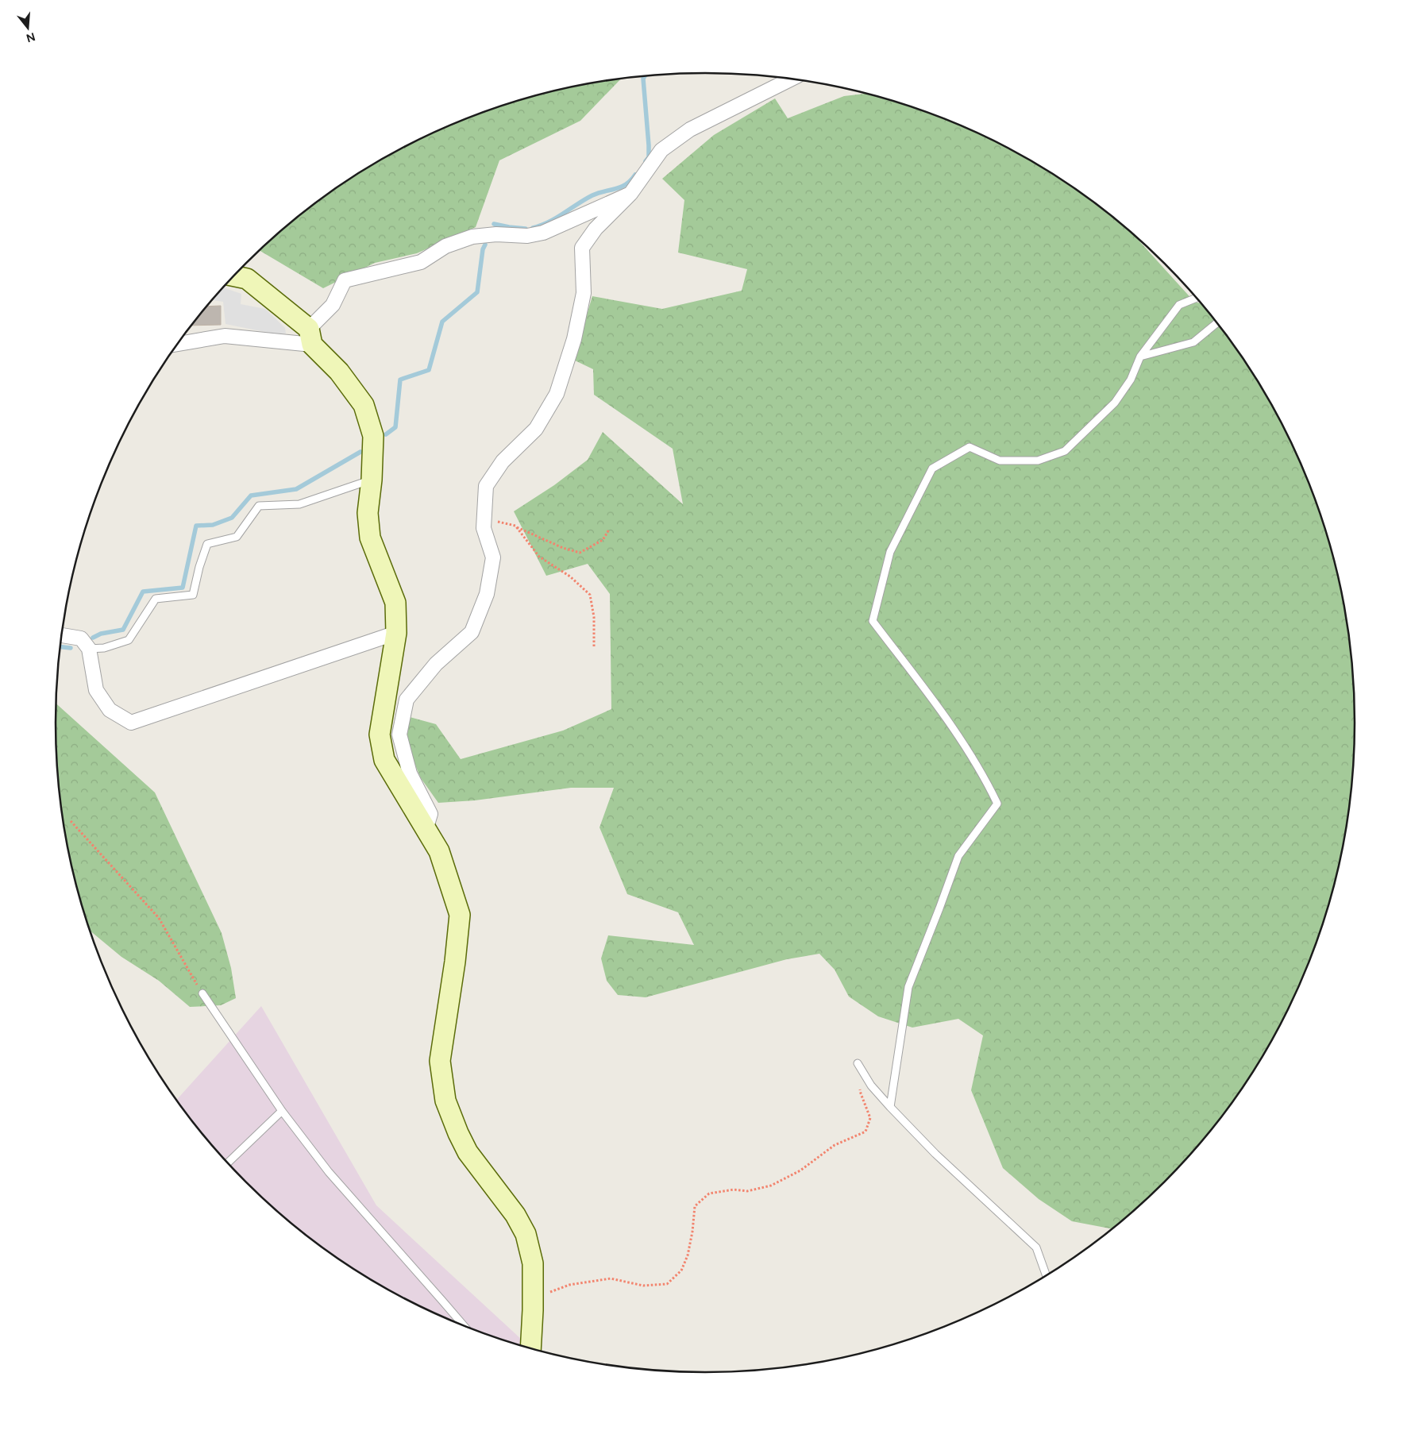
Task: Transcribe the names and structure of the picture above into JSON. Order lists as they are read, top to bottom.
{
  "north": "bottom"
}
